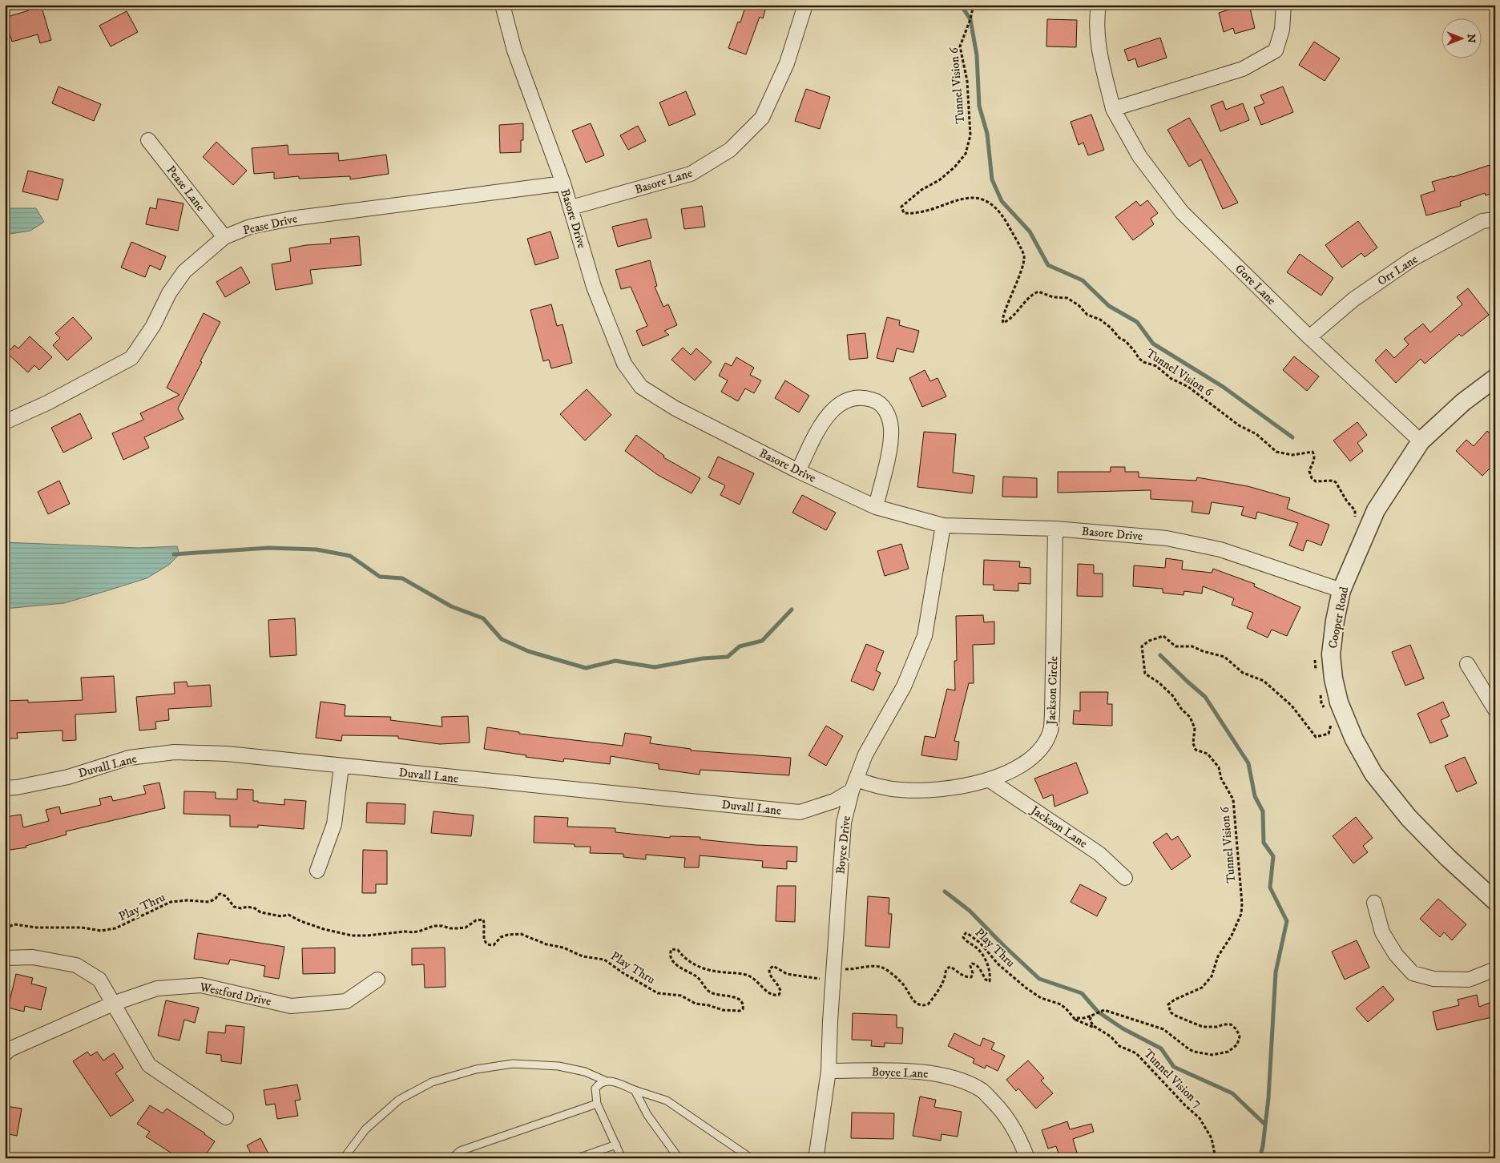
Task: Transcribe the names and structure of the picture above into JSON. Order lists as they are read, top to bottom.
{
  "streets": {
    "street": [
      "Basore Lane",
      "Pease Lane",
      "Basore Drive",
      "Pease Drive",
      "Orr Lane",
      "Gore Lane",
      "Cooper Road",
      "Jackson Circle",
      "Duvall Lane",
      "Jackson Lane",
      "Boyce Drive",
      "Westford Drive",
      "Boyce Lane"
    ],
    "path": ["Tunnel Vision 6", "Play Thru", "Tunnel Vision 7"]
  },
  "crossings": [
    ["Basore Lane", "Basore Drive"],
    ["Pease Lane", "Pease Drive"],
    ["Basore Drive", "Pease Drive"],
    ["Basore Drive", "Cooper Road"],
    ["Basore Drive", "Jackson Circle"],
    ["Basore Drive", "Boyce Drive"],
    ["Orr Lane", "Gore Lane"],
    ["Gore Lane", "Cooper Road"],
    ["Jackson Circle", "Duvall Lane"],
    ["Jackson Circle", "Jackson Lane"],
    ["Jackson Circle", "Boyce Drive"],
    ["Duvall Lane", "Boyce Drive"],
    ["Boyce Drive", "Play Thru"],
    ["Boyce Drive", "Boyce Lane"],
    ["Play Thru", "Tunnel Vision 7"]
  ],
  "north": "right"
}
